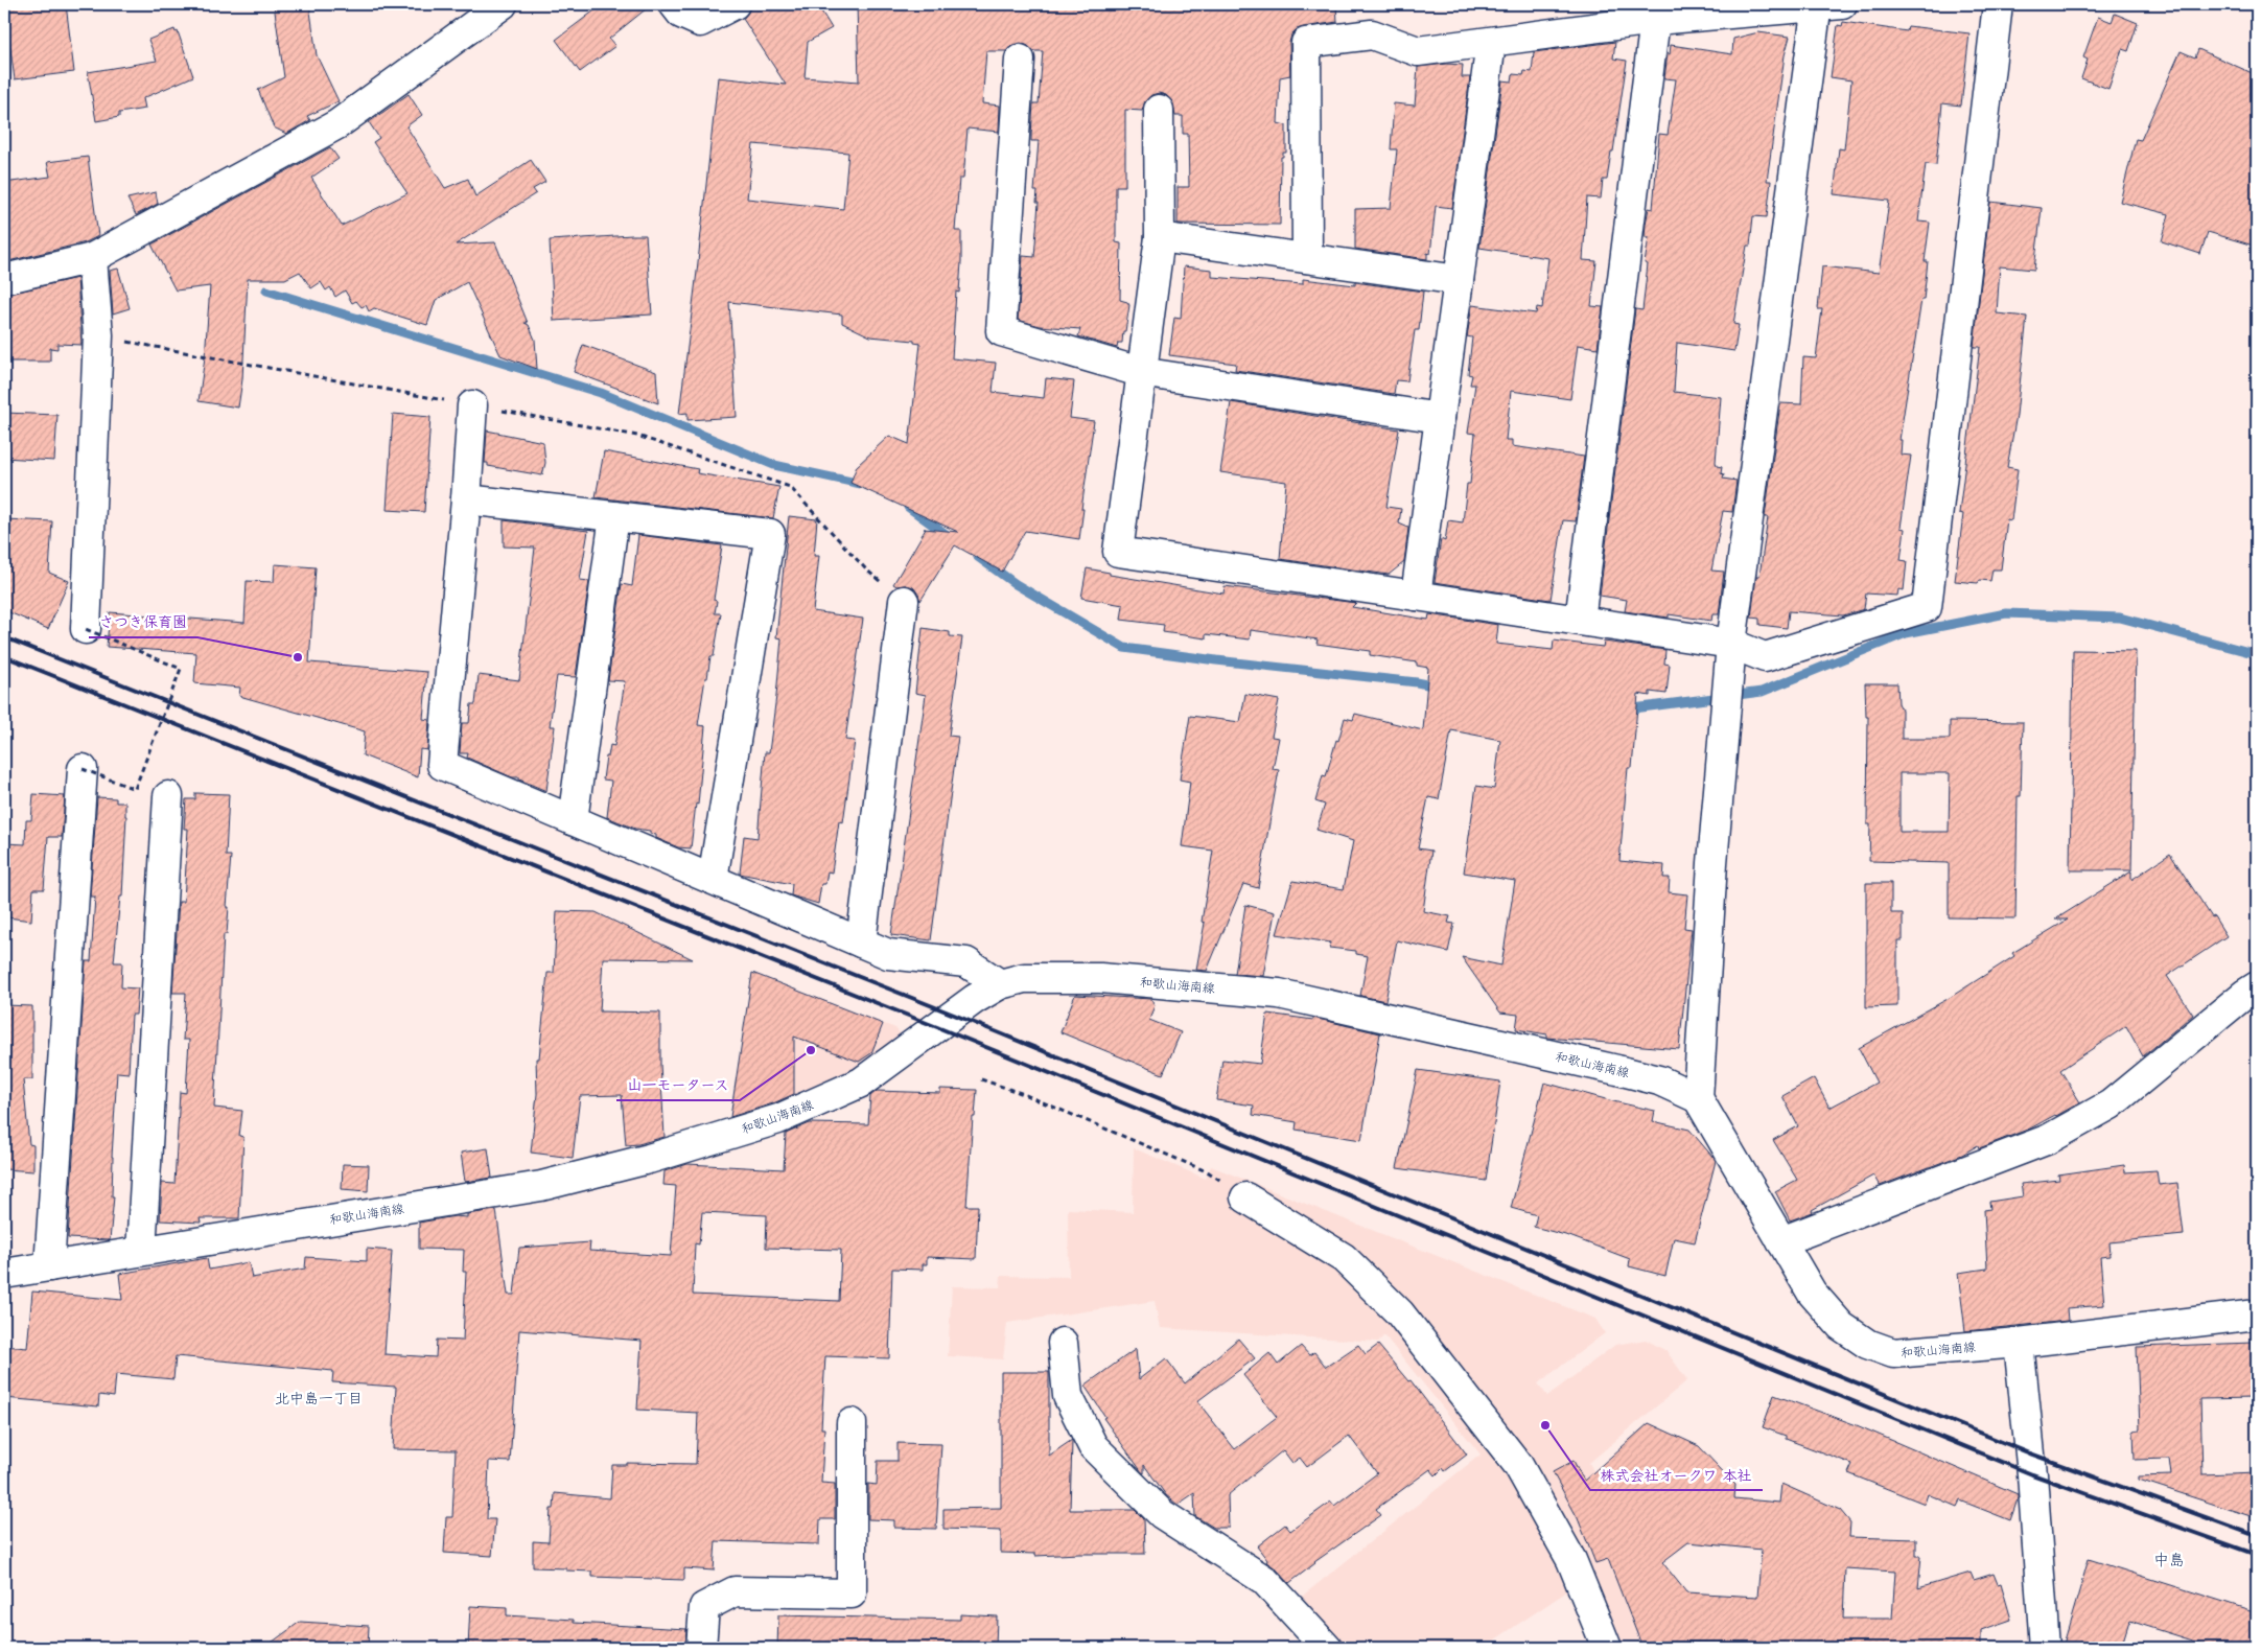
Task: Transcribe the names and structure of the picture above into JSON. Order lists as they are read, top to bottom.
{
  "streets": {
    "street": ["和歌山海南線"]
  },
  "districts": ["北中島一丁目", "中島"],
  "places": ["さつき保育園", "山一モータース", "株式会社オークワ 本社"]
}
